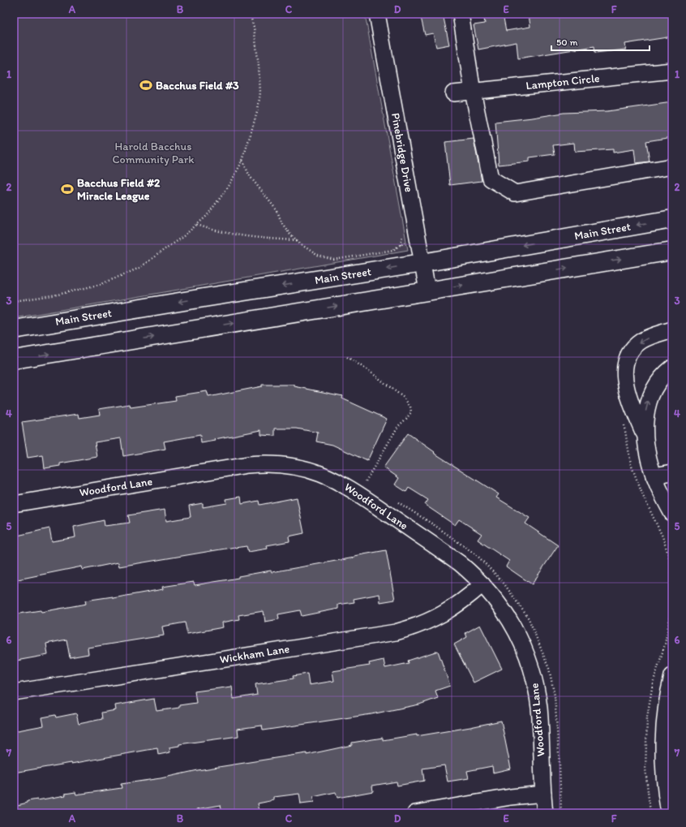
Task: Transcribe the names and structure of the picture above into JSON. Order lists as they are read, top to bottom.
{
  "streets": {
    "main road": ["Main Street"],
    "street": [
      "Lampton Circle",
      "Pinebridge Drive",
      "Woodford Lane",
      "Wickham Lane"
    ]
  },
  "crossings": [
    ["Pinebridge Drive", "Main Street"],
    ["Woodford Lane", "Wickham Lane"]
  ],
  "parks": ["Harold Bacchus Community Park"],
  "places": {
    "sports": ["Bacchus Field #3", "Bacchus Field #2 Miracle League"]
  },
  "scale_bar": "50 m",
  "grid": {
    "columns": [
      "A",
      "B",
      "C",
      "D",
      "E",
      "F"
    ],
    "rows": [
      "1",
      "2",
      "3",
      "4",
      "5",
      "6",
      "7"
    ]
  }
}
